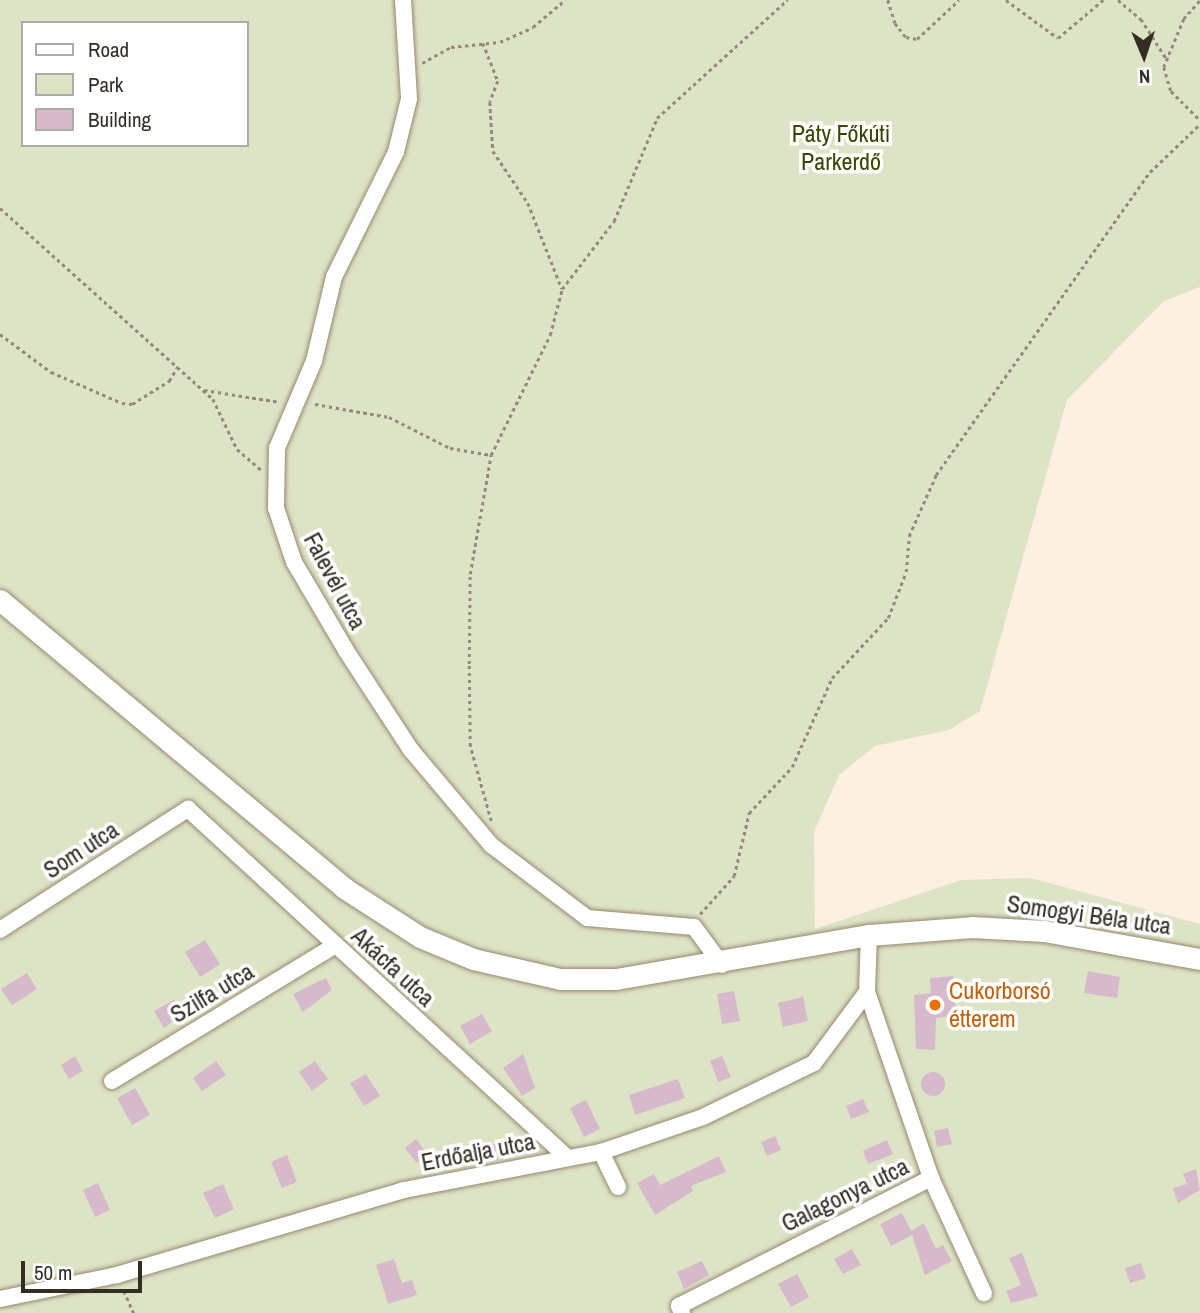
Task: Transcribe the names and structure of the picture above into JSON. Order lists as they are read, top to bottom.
{
  "streets": {
    "main road": ["Somogyi Béla utca"],
    "street": [
      "Falevél utca",
      "Som utca",
      "Akácfa utca",
      "Szilfa utca",
      "Erdőalja utca",
      "Galagonya utca"
    ]
  },
  "crossings": [
    ["Som utca", "Akácfa utca"],
    ["Akácfa utca", "Szilfa utca"],
    ["Akácfa utca", "Erdőalja utca"],
    ["Erdőalja utca", "Galagonya utca"]
  ],
  "parks": ["Páty Főkúti Parkerdő"],
  "places": ["Cukorborsó étterem"],
  "legend": ["Road", "Park", "Building"],
  "scale_bar": "50 m",
  "north": "bottom"
}
